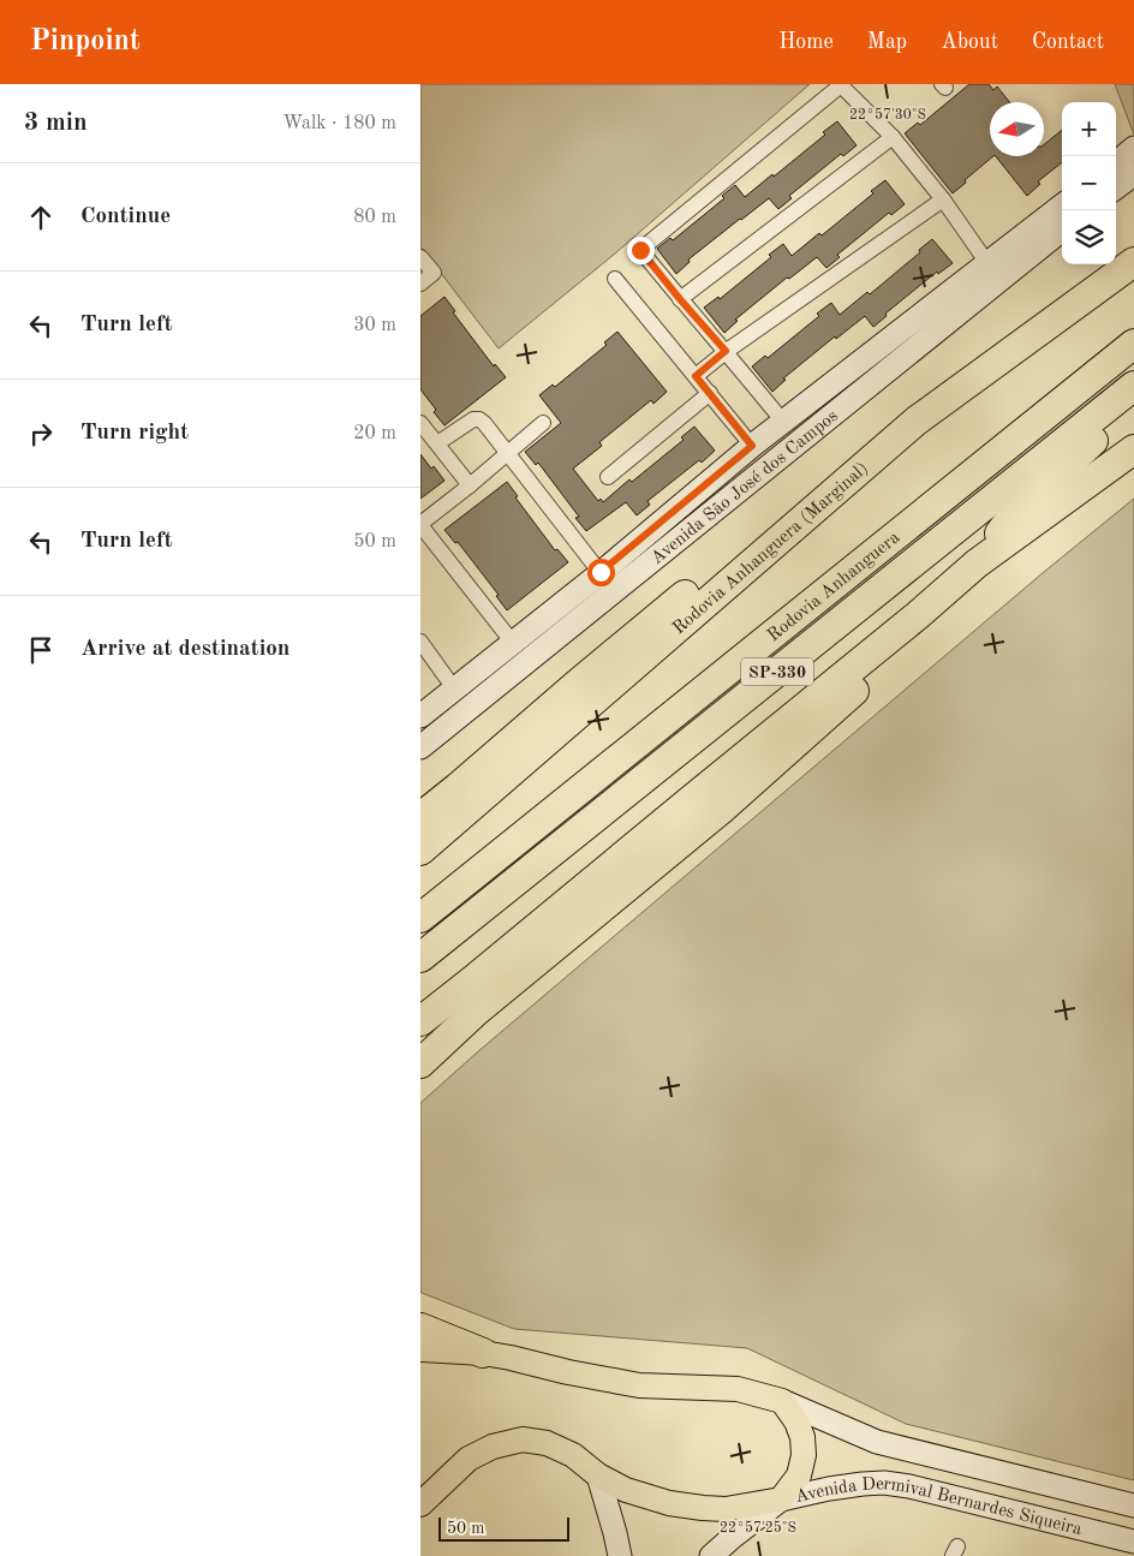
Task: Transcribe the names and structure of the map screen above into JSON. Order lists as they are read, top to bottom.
{
  "streets": {
    "highway": ["Rodovia Anhanguera (Marginal)", "Rodovia Anhanguera", "SP-330"],
    "main road": ["Avenida Dermival Bernardes Siqueira"],
    "street": ["Avenida São José dos Campos"]
  },
  "scale_bar": "50 m",
  "north": "left",
  "page": {
    "header": "Pinpoint",
    "nav": [
      "Home",
      "Map",
      "About",
      "Contact"
    ],
    "heading": ["3 min", "Walk · 180 m"],
    "map_buttons": ["+", "−"],
    "list": [
      ["Continue", "80 m"],
      ["Turn left", "30 m"],
      ["Turn right", "20 m"],
      ["Turn left", "50 m"],
      "Arrive at destination"
    ],
    "scale": "50 m"
  },
  "coordinates": ["22°57'30\"S", "22°57'25\"S"]
}
